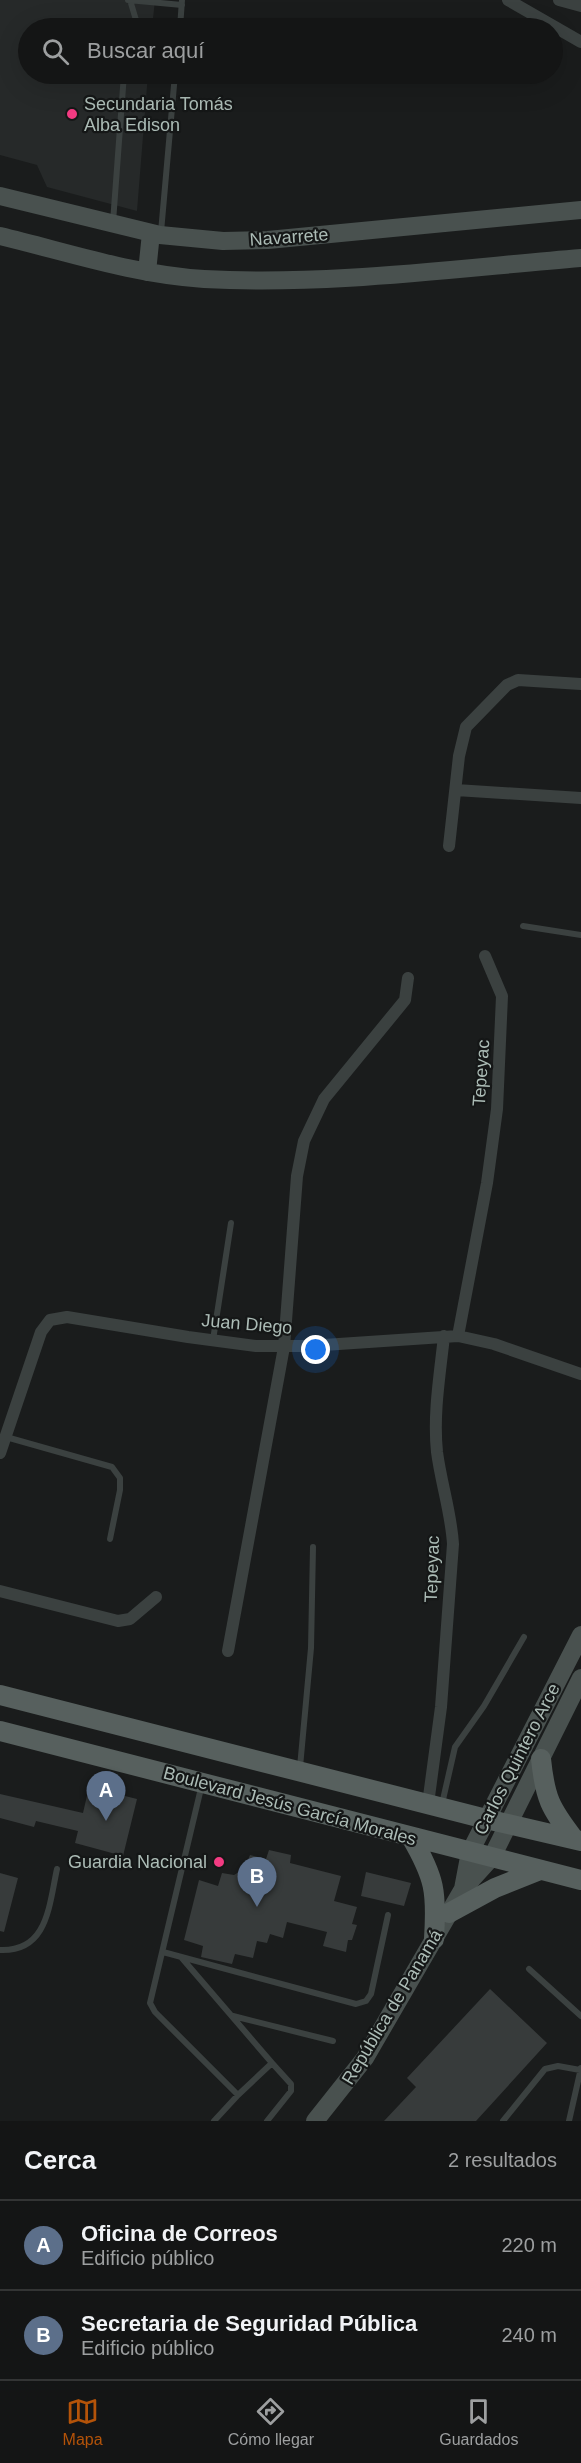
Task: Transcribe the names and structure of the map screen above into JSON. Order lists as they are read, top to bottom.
{
  "streets": {
    "main road": [
      "Navarrete",
      "Carlos Quintero Arce",
      "Boulevard Jesús García Morales",
      "República de Panamá"
    ],
    "street": ["Tepeyac", "Juan Diego"]
  },
  "crossings": [
    ["Tepeyac", "Juan Diego"],
    ["Tepeyac", "Boulevard Jesús García Morales"],
    ["Carlos Quintero Arce", "Boulevard Jesús García Morales"],
    ["Carlos Quintero Arce", "República de Panamá"],
    ["Boulevard Jesús García Morales", "República de Panamá"]
  ],
  "places": ["Secundaria Tomás Alba Edison", "Guardia Nacional"],
  "page": {
    "search": "Buscar aquí",
    "pins": ["A", "B"],
    "heading": ["Cerca", "2 resultados"],
    "list": [
      {
        "mark": "A",
        "name": "Oficina de Correos",
        "note": "Edificio público",
        "value": "220 m"
      },
      {
        "mark": "B",
        "name": "Secretaria de Seguridad Pública",
        "note": "Edificio público",
        "value": "240 m"
      }
    ],
    "nav": ["Mapa", "Cómo llegar", "Guardados"]
  }
}
